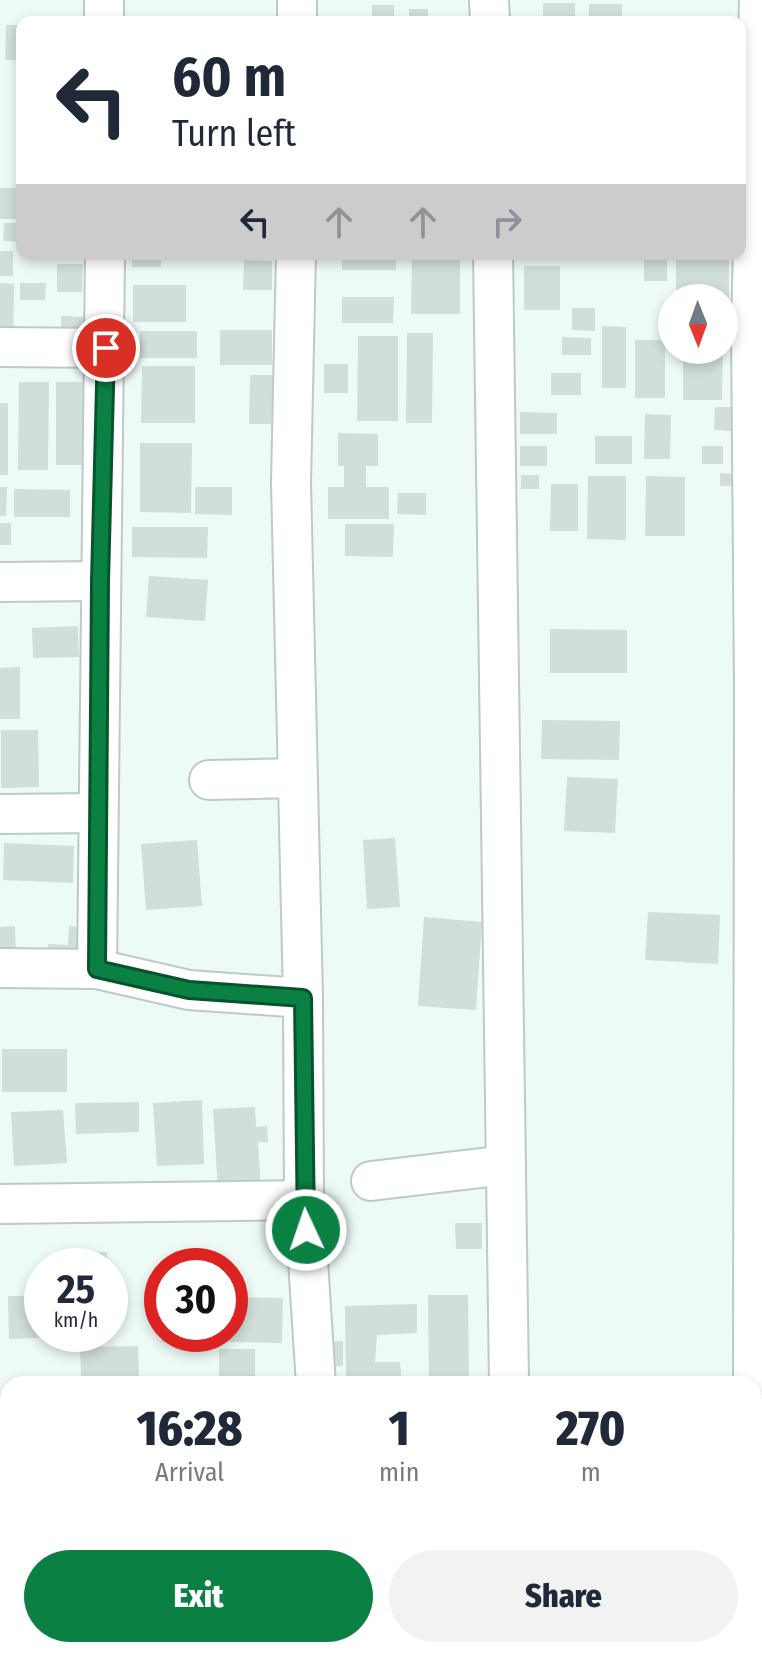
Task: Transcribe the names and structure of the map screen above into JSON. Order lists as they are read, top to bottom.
{
  "north": "bottom",
  "page": {
    "turn": ["60 m", "Turn left"],
    "speed": "25 km/h",
    "limit": "30",
    "eta": [
      "16:28",
      "Arrival",
      "1",
      "min",
      "270",
      "m"
    ],
    "buttons": ["Exit", "Share"]
  }
}
